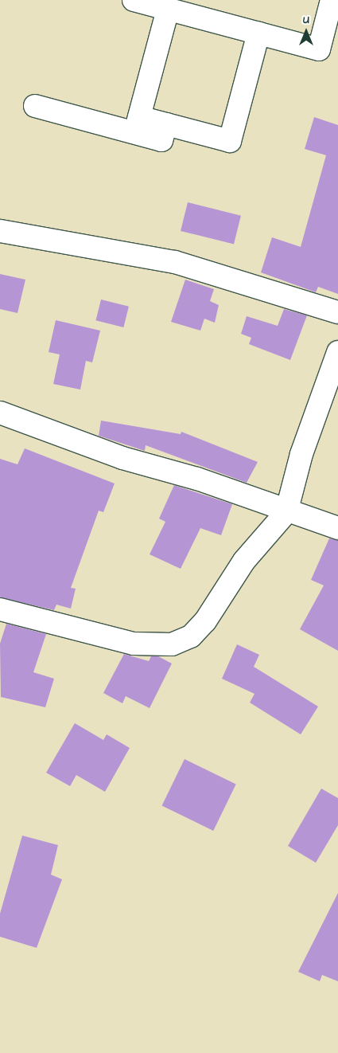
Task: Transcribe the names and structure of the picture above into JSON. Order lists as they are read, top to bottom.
{
  "north": "top"
}
